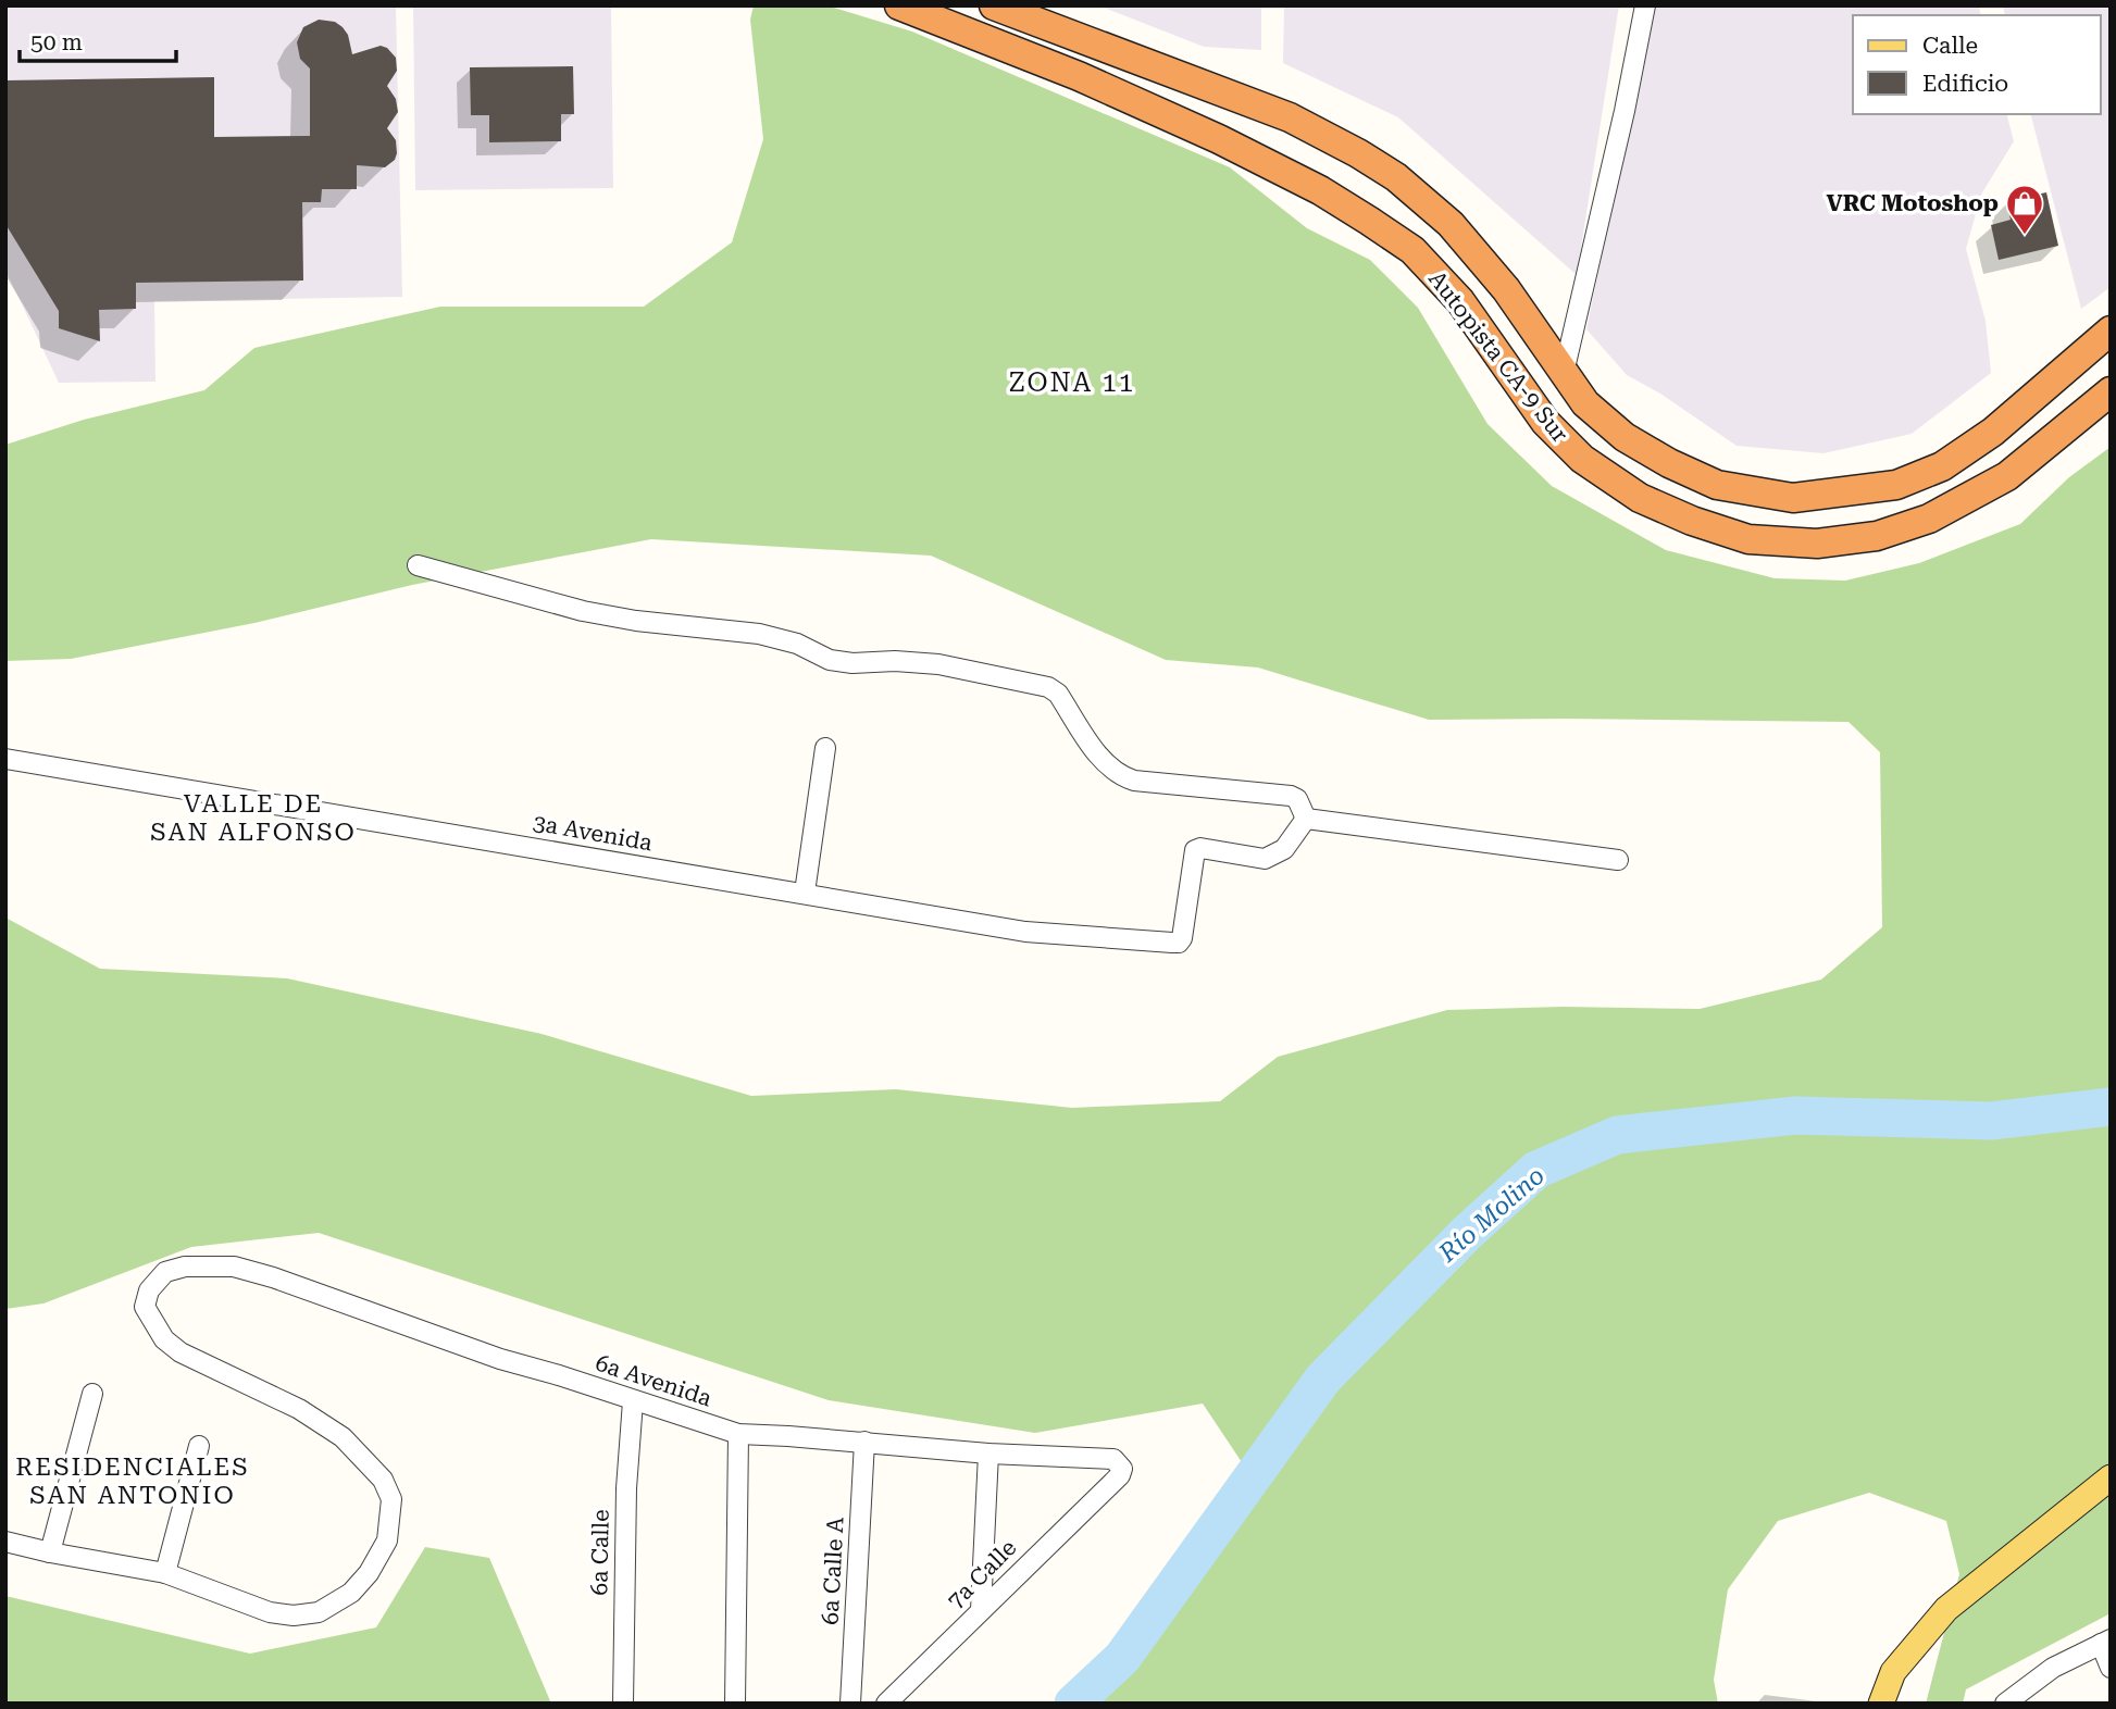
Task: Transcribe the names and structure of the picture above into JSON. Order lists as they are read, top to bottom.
{
  "streets": {
    "highway": ["Autopista CA-9 Sur"],
    "street": [
      "3a Avenida",
      "6a Avenida",
      "6a Calle",
      "6a Calle A",
      "7a Calle"
    ]
  },
  "crossings": [
    ["6a Avenida", "6a Calle"],
    ["6a Avenida", "6a Calle A"],
    ["6a Avenida", "7a Calle"]
  ],
  "districts": ["ZONA 11", "VALLE DE SAN ALFONSO", "RESIDENCIALES SAN ANTONIO"],
  "water": ["Río Molino"],
  "places": {
    "shop": ["VRC Motoshop"]
  },
  "legend": ["Calle", "Edificio"],
  "scale_bar": "50 m"
}
